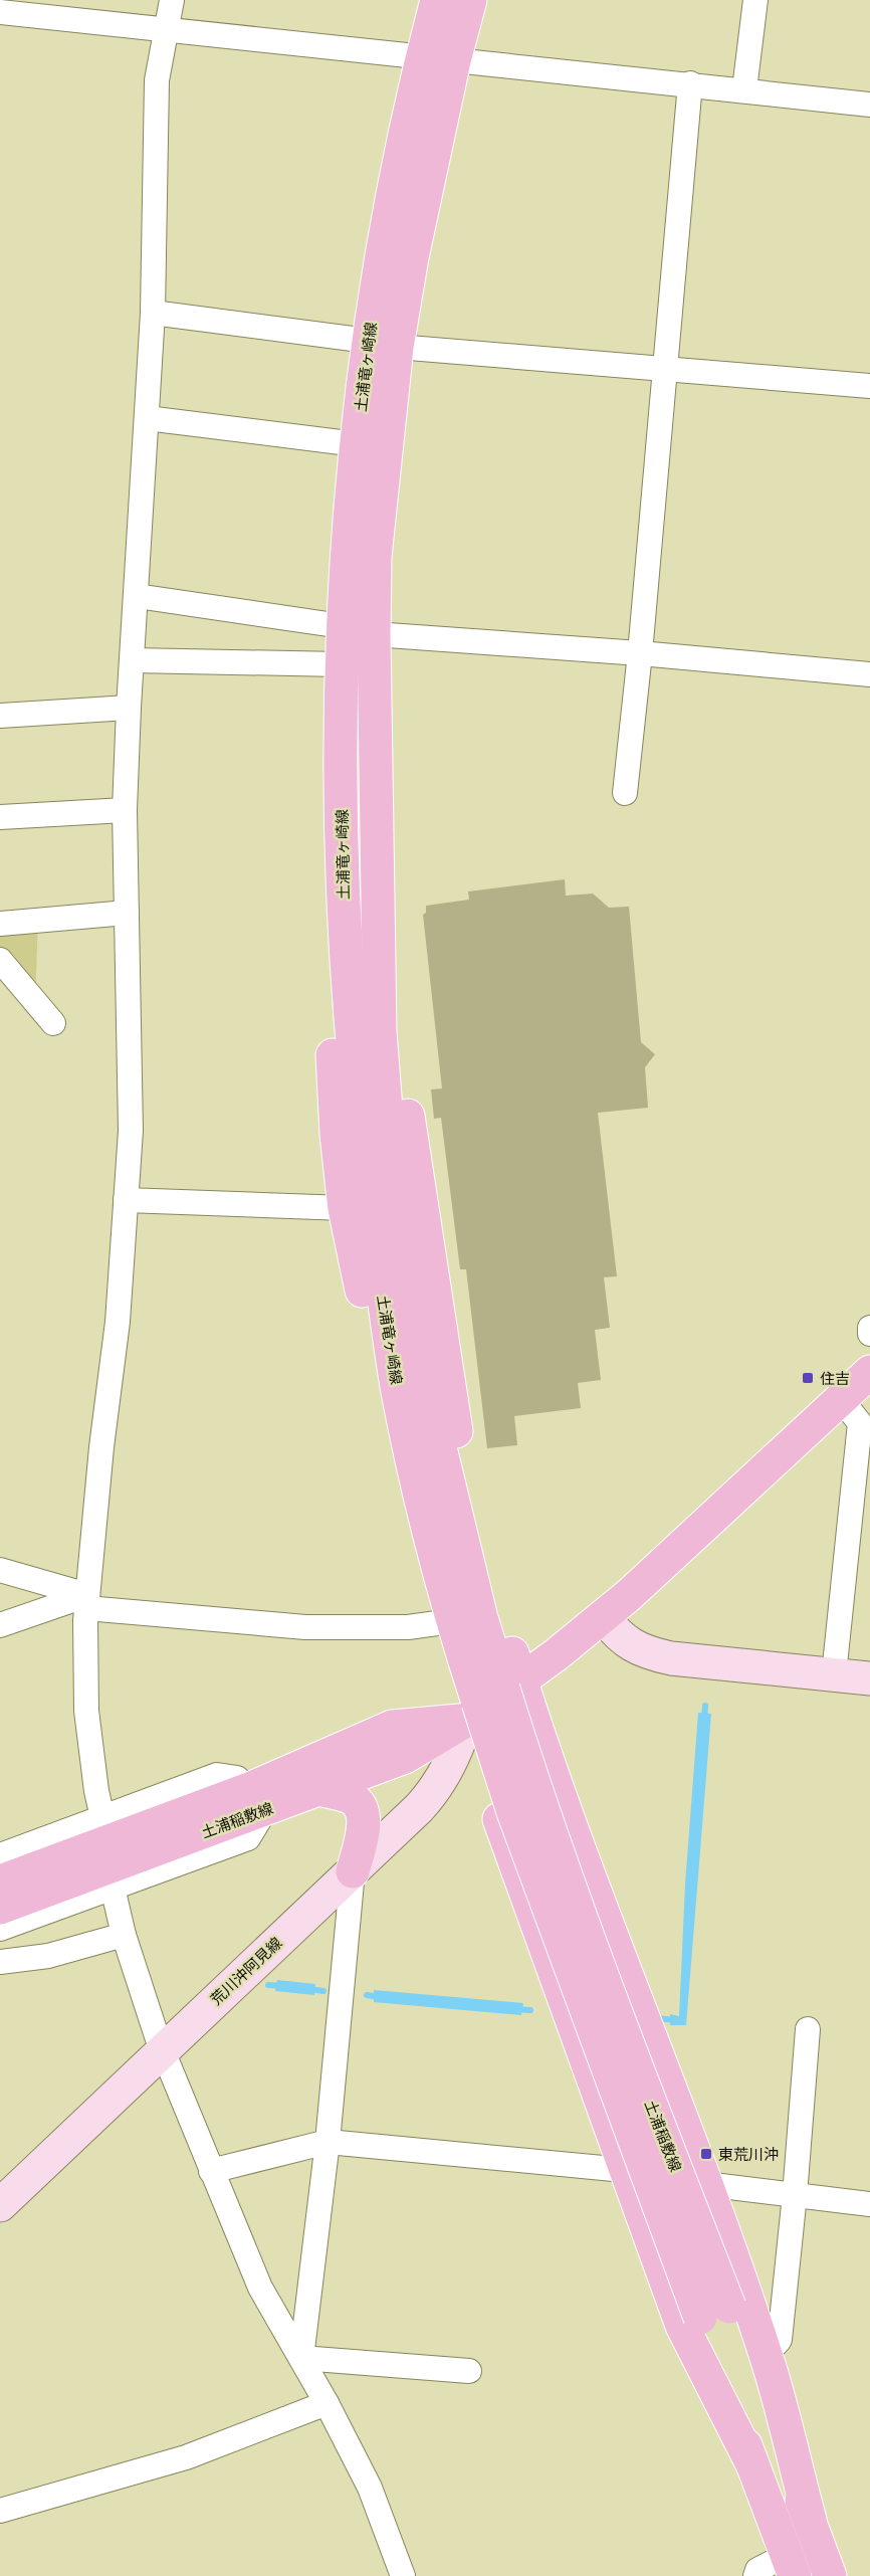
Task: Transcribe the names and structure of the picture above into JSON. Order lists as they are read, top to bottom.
{
  "streets": {
    "main road": ["土浦竜ヶ崎線", "土浦稲敷線", "荒川沖阿見線"]
  },
  "crossings": [
    ["土浦竜ヶ崎線", "土浦稲敷線"],
    ["土浦竜ヶ崎線", "荒川沖阿見線"],
    ["土浦稲敷線", "荒川沖阿見線"]
  ],
  "places": {
    "transit": ["住吉", "東荒川沖"]
  }
}
